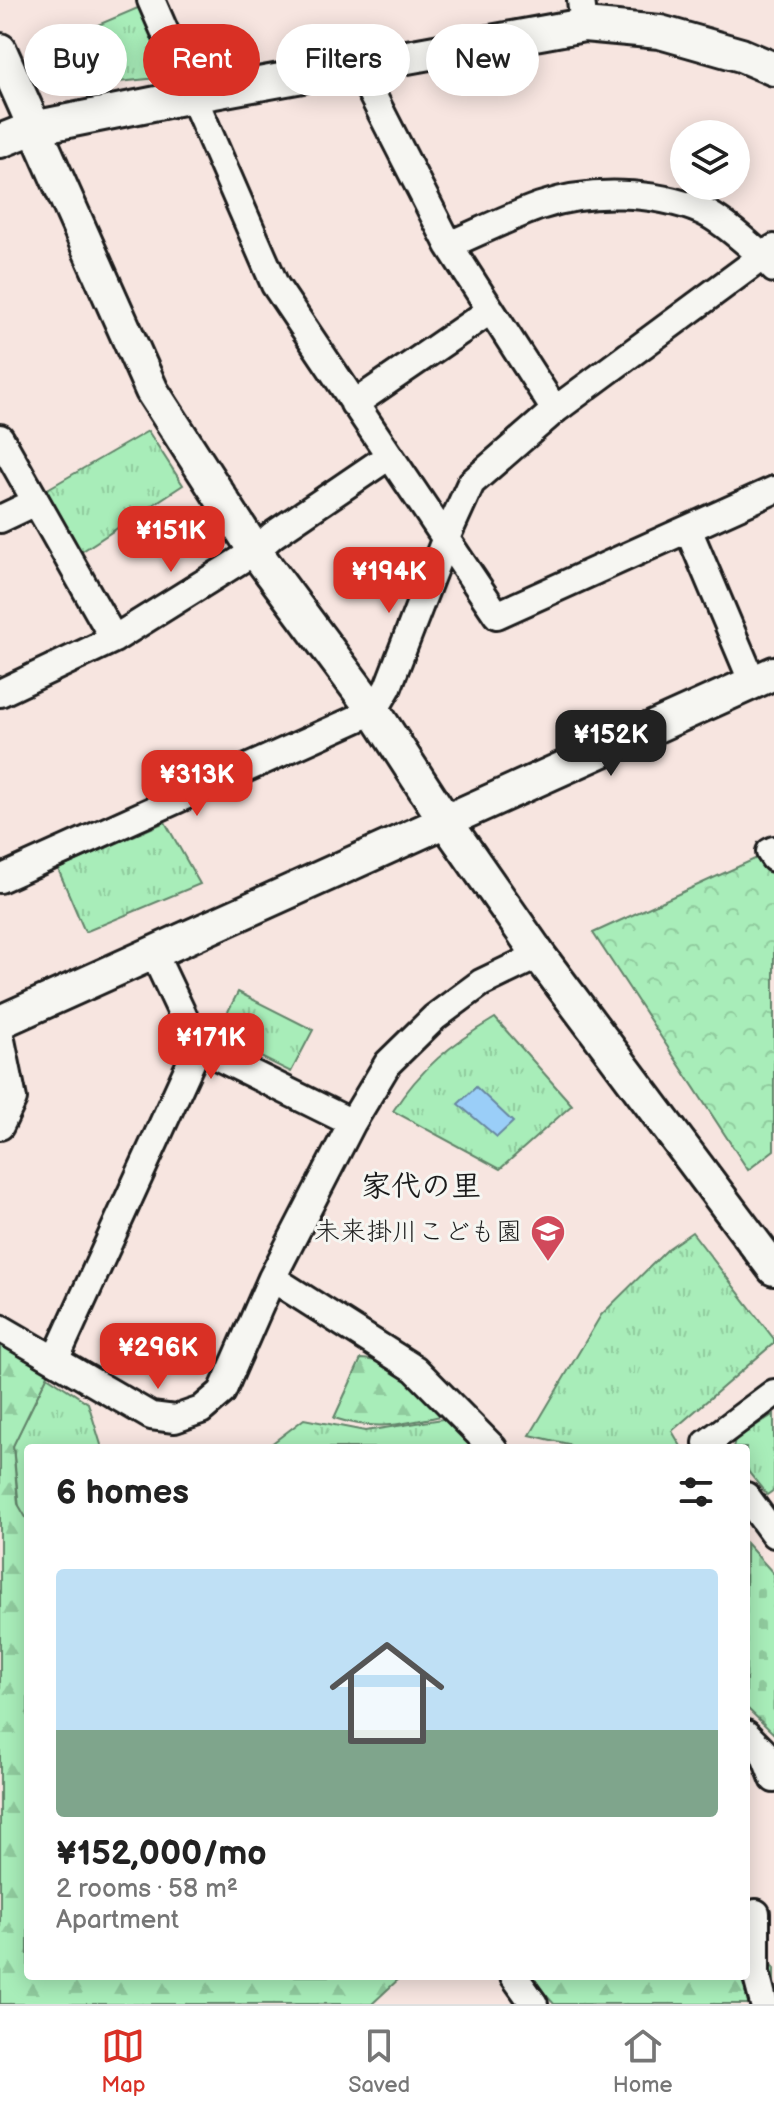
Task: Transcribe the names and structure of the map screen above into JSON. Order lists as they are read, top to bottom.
{
  "districts": ["家代の里"],
  "places": {
    "school or university": ["未来掛川こども園"]
  },
  "page": {
    "chip": [
      "Buy",
      "Rent",
      "Filters",
      "New"
    ],
    "price": [
      "¥151K",
      "¥194K",
      "¥152K",
      "¥313K",
      "¥171K",
      "¥296K"
    ],
    "heading": "6 homes",
    "list": [
      {
        "name": "¥152,000/mo",
        "note": "2 rooms · 58 m² · Apartment"
      }
    ],
    "tabs": ["Map", "Saved", "Home"]
  }
}
